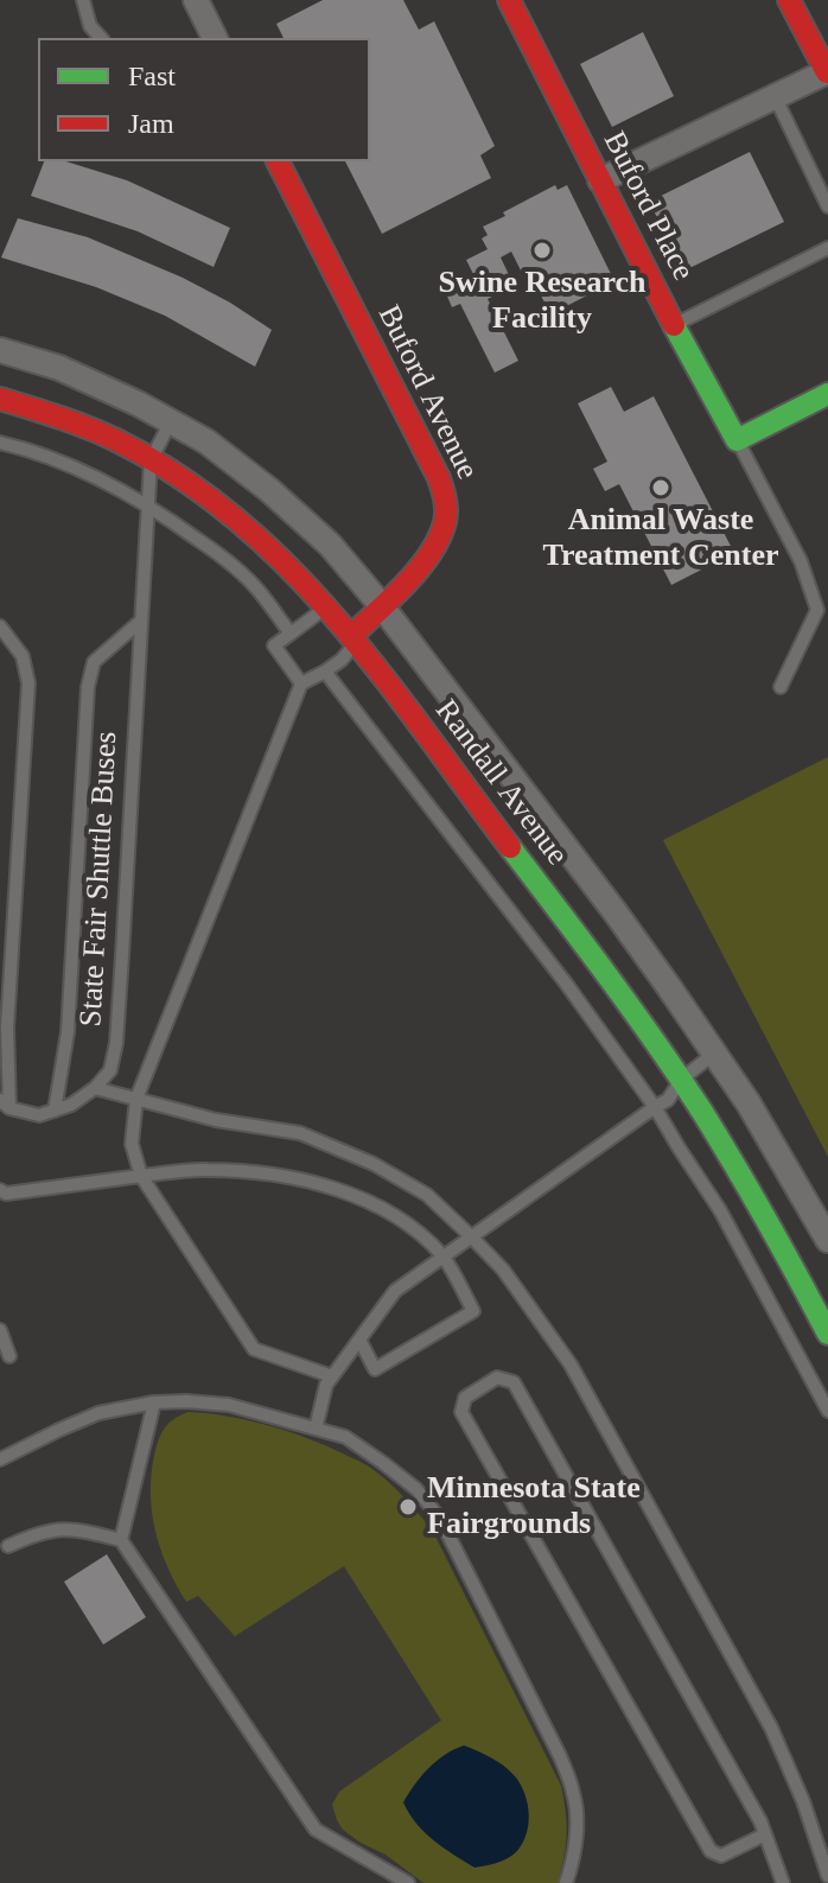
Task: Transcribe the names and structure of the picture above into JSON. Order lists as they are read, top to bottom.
{
  "streets": {
    "street": ["Buford Place", "Buford Avenue", "Randall Avenue"],
    "lane": ["State Fair Shuttle Buses"]
  },
  "crossings": [
    ["Buford Avenue", "Randall Avenue"],
    ["Randall Avenue", "State Fair Shuttle Buses"]
  ],
  "places": ["Swine Research Facility", "Animal Waste Treatment Center", "Minnesota State Fairgrounds"],
  "legend": ["Fast", "Jam"]
}
